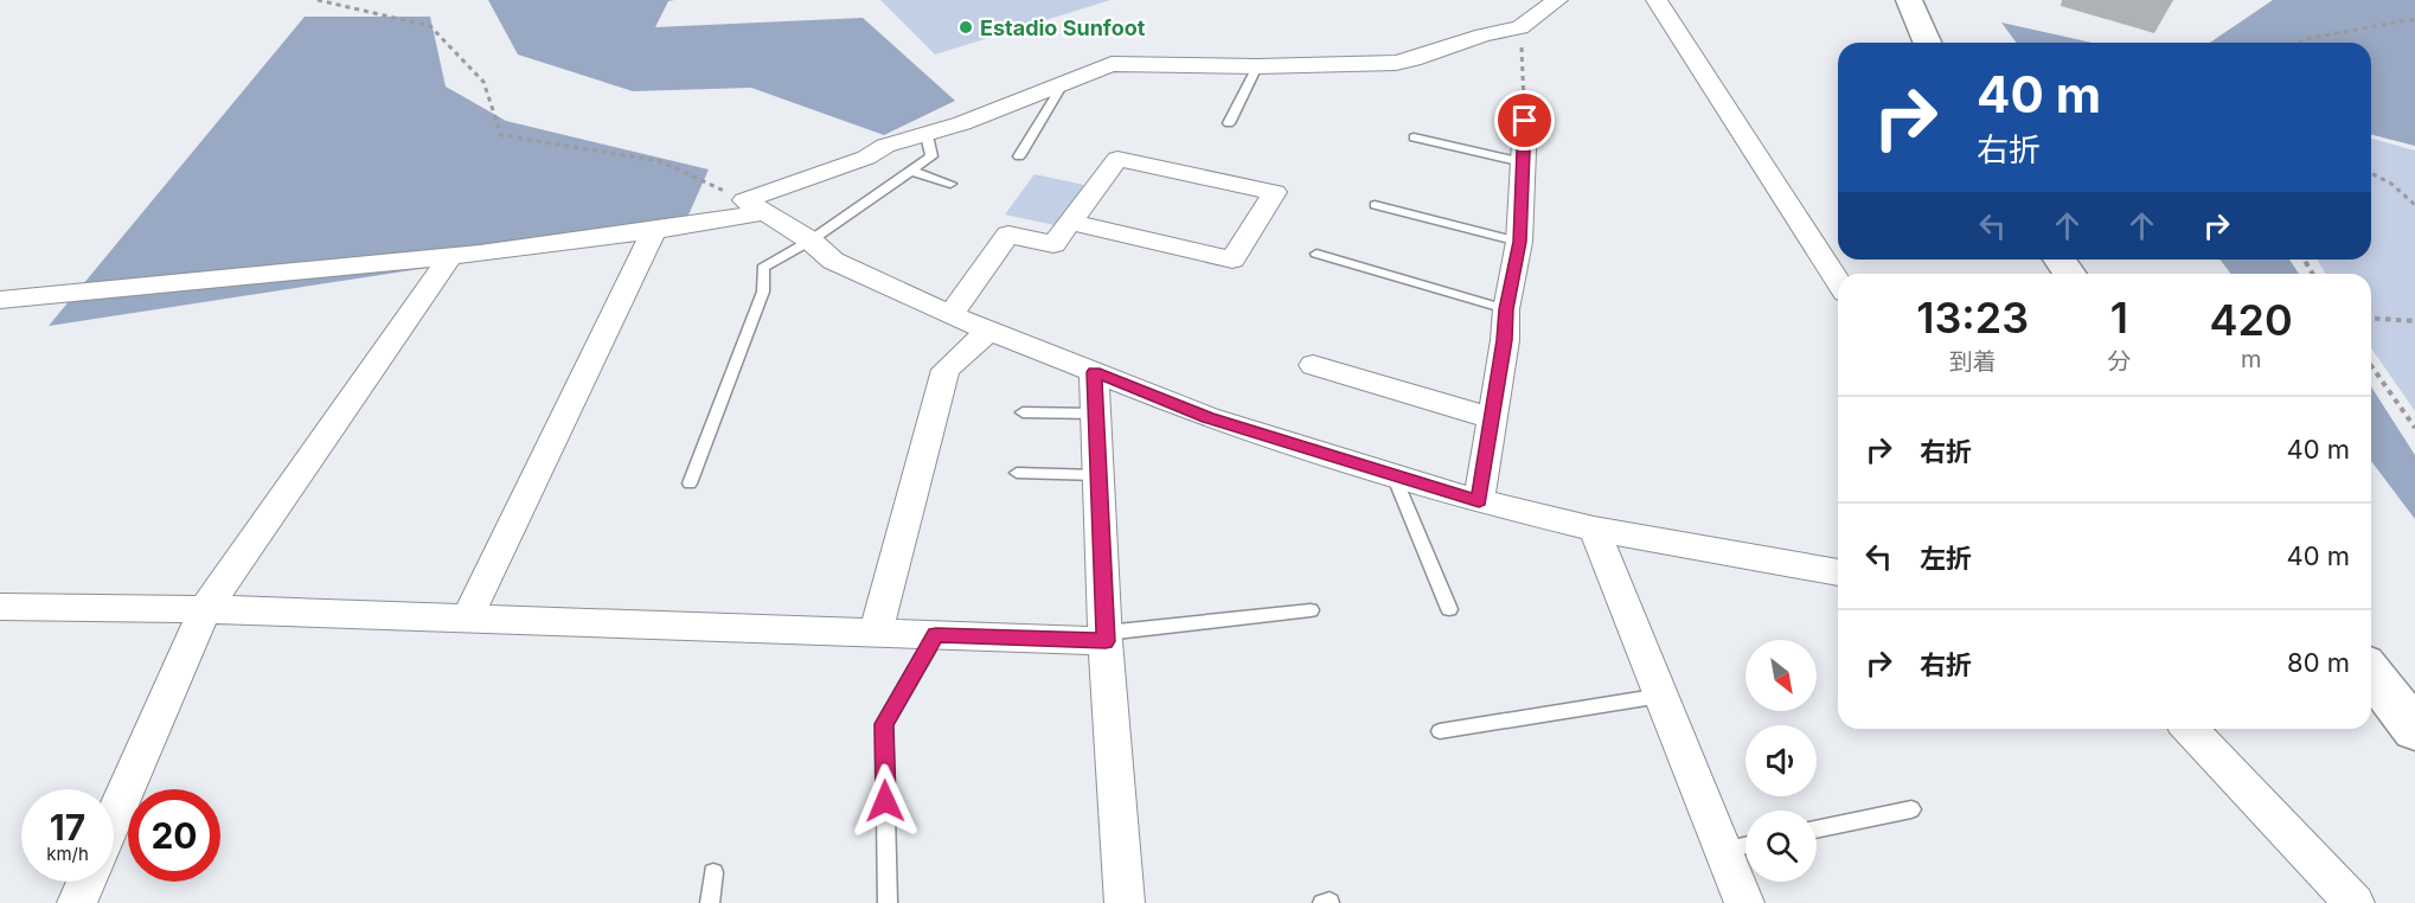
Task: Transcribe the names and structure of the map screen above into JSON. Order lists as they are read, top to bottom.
{
  "places": ["Estadio Sunfoot"],
  "north": "bottom right",
  "page": {
    "turn": ["40 m", "右折"],
    "eta": [
      "13:23",
      "到着",
      "1",
      "分",
      "420",
      "m"
    ],
    "list": [
      {
        "name": "右折",
        "value": "40 m"
      },
      {
        "name": "左折",
        "value": "40 m"
      },
      {
        "name": "右折",
        "value": "80 m"
      }
    ],
    "speed": "17 km/h",
    "limit": "20"
  }
}
